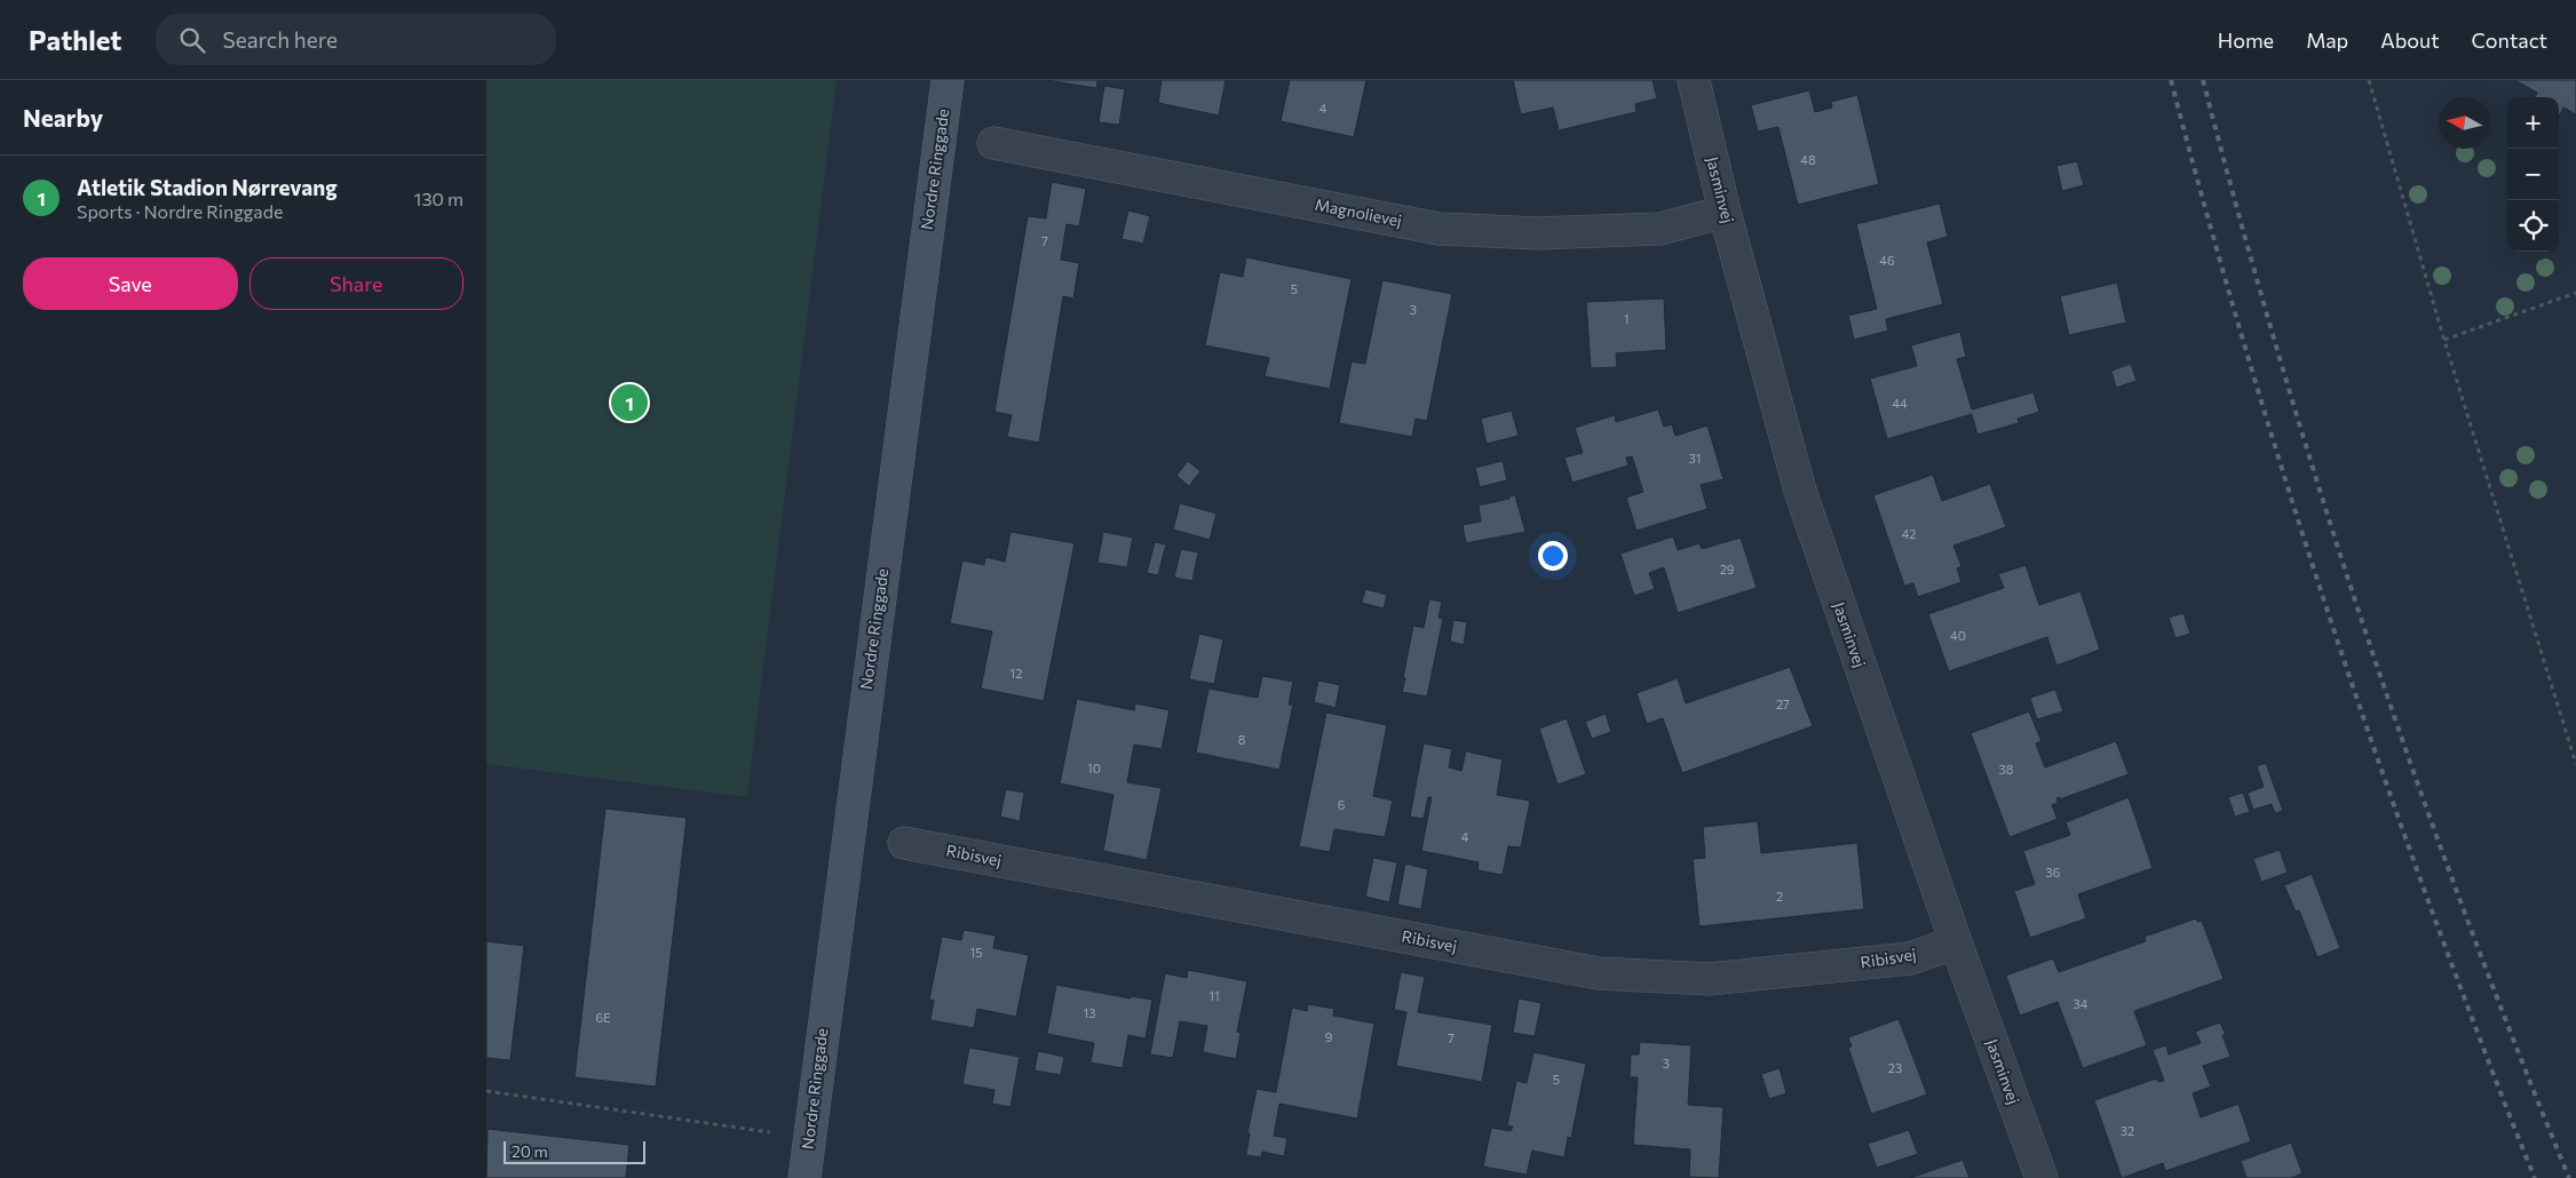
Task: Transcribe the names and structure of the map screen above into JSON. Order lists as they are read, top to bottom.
{
  "streets": {
    "street": [
      "Nordre Ringgade",
      "Jasminvej",
      "Magnolievej",
      "Ribisvej"
    ]
  },
  "crossings": [
    ["Jasminvej", "Magnolievej"],
    ["Jasminvej", "Ribisvej"]
  ],
  "house_numbers": [
    "4",
    "48",
    "7",
    "46",
    "5",
    "3",
    "1",
    "44",
    "31",
    "42",
    "29",
    "40",
    "12",
    "27",
    "8",
    "10",
    "38",
    "6",
    "4",
    "36",
    "2",
    "15",
    "11",
    "34",
    "13",
    "6E",
    "9",
    "7",
    "3",
    "23",
    "5",
    "32"
  ],
  "scale_bar": "20 m",
  "north": "left",
  "page": {
    "header": "Pathlet",
    "search": "Search here",
    "nav": [
      "Home",
      "Map",
      "About",
      "Contact"
    ],
    "heading": "Nearby",
    "map_buttons": ["+", "−"],
    "list": [
      {
        "mark": "1",
        "name": "Atletik Stadion Nørrevang",
        "note": "Sports · Nordre Ringgade",
        "value": "130 m"
      }
    ],
    "buttons": ["Save", "Share"],
    "pins": "1",
    "scale": "20 m"
  }
}
